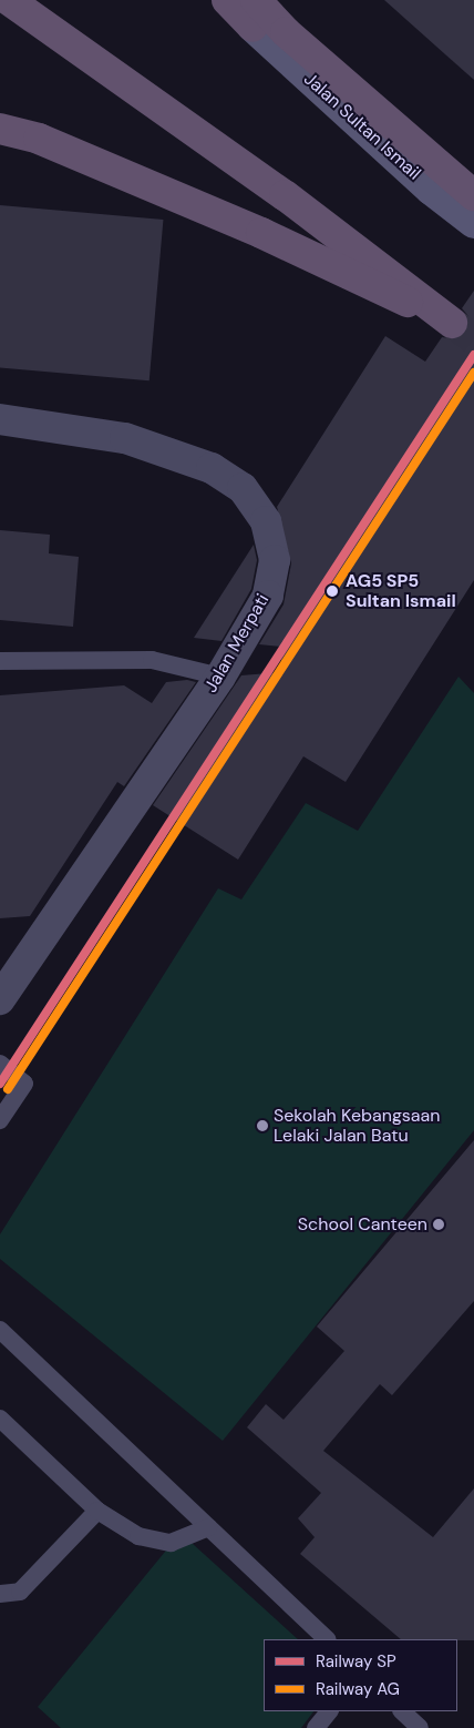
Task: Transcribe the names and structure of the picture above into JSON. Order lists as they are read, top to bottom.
{
  "streets": {
    "main road": ["Jalan Sultan Ismail"],
    "street": ["Jalan Merpati"]
  },
  "places": ["AG5 SP5 Sultan Ismail", "Sekolah Kebangsaan Lelaki Jalan Batu", "School Canteen"],
  "lines": ["rail line SP", "rail line AG"],
  "legend": ["Railway SP", "Railway AG"]
}
